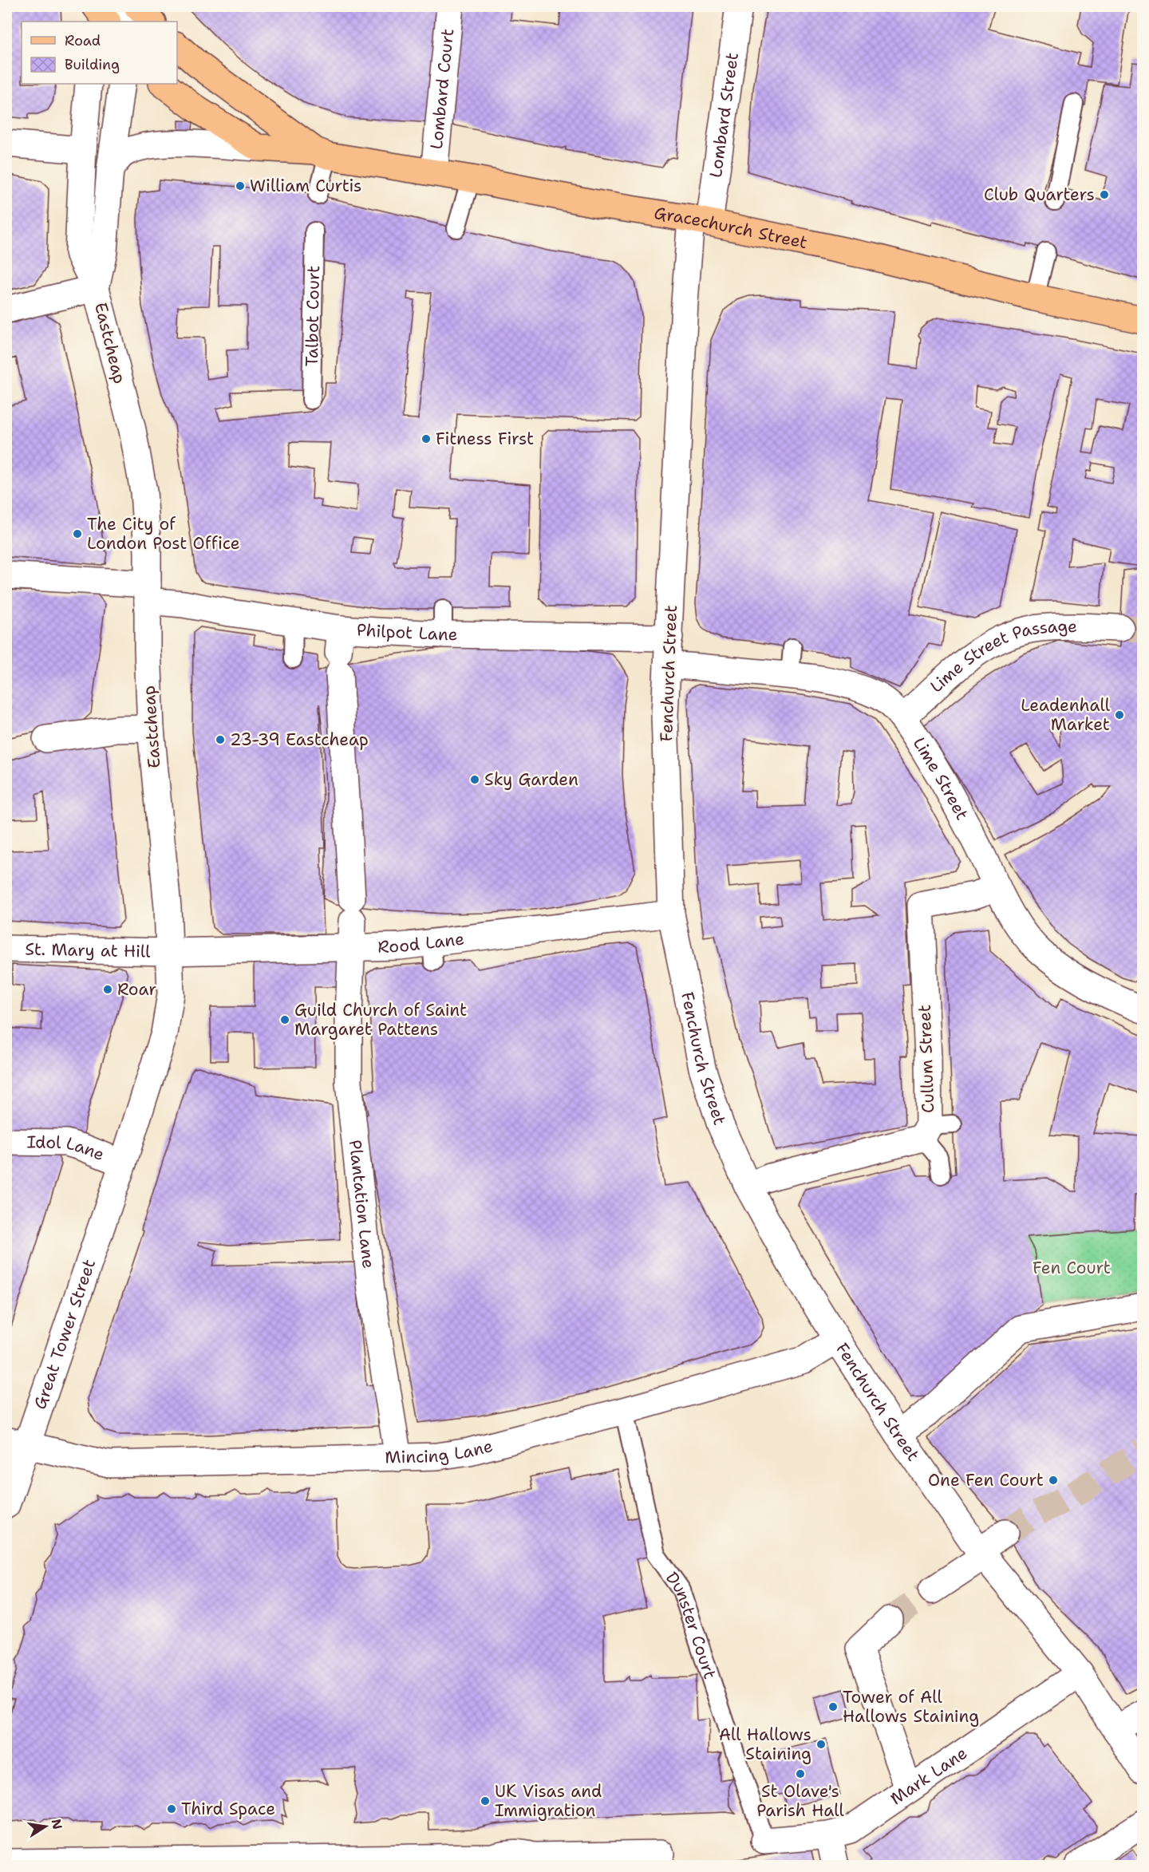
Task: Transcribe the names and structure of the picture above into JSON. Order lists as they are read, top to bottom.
{
  "streets": {
    "main road": ["Gracechurch Street"],
    "street": [
      "Lombard Court",
      "Lombard Street",
      "Eastcheap",
      "Philpot Lane",
      "Lime Street Passage",
      "Fenchurch Street",
      "Lime Street",
      "Rood Lane",
      "St. Mary at Hill",
      "Cullum Street",
      "Idol Lane",
      "Plantation Lane",
      "Great Tower Street",
      "Mincing Lane",
      "Mark Lane"
    ],
    "lane": ["Talbot Court", "Dunster Court"]
  },
  "crossings": [
    ["Lombard Court", "Gracechurch Street"],
    ["Lombard Street", "Gracechurch Street"],
    ["Lombard Street", "Fenchurch Street"],
    ["Gracechurch Street", "Eastcheap"],
    ["Gracechurch Street", "Fenchurch Street"],
    ["Eastcheap", "Philpot Lane"],
    ["Eastcheap", "Rood Lane"],
    ["Eastcheap", "St. Mary at Hill"],
    ["Eastcheap", "Idol Lane"],
    ["Eastcheap", "Great Tower Street"],
    ["Philpot Lane", "Fenchurch Street"],
    ["Philpot Lane", "Plantation Lane"],
    ["Lime Street Passage", "Lime Street"],
    ["Fenchurch Street", "Lime Street"],
    ["Fenchurch Street", "Rood Lane"],
    ["Fenchurch Street", "Cullum Street"],
    ["Fenchurch Street", "Mincing Lane"],
    ["Fenchurch Street", "Mark Lane"],
    ["Lime Street", "Cullum Street"],
    ["Rood Lane", "St. Mary at Hill"],
    ["Rood Lane", "Plantation Lane"],
    ["Idol Lane", "Great Tower Street"],
    ["Plantation Lane", "Mincing Lane"],
    ["Great Tower Street", "Mincing Lane"],
    ["Mincing Lane", "Dunster Court"],
    ["Dunster Court", "Mark Lane"]
  ],
  "parks": ["Fen Court"],
  "places": [
    "William Curtis",
    "Club Quarters",
    "Fitness First",
    "The City of London Post Office",
    "Leadenhall Market",
    "23-39 Eastcheap",
    "Sky Garden",
    "Roar",
    "Guild Church of Saint Margaret Pattens",
    "One Fen Court",
    "Tower of All Hallows Staining",
    "All Hallows Staining",
    "St Olave's Parish Hall",
    "UK Visas and Immigration",
    "Third Space"
  ],
  "legend": ["Road", "Building"],
  "north": "right"
}
